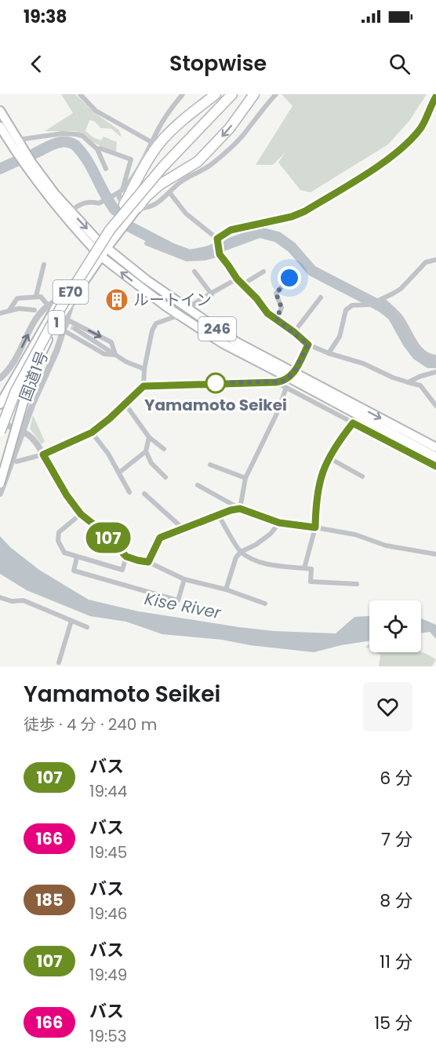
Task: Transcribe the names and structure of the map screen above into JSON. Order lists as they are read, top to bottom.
{
  "streets": {
    "highway": [
      "E70",
      "1",
      "246",
      "国道1号"
    ]
  },
  "crossings": [
    ["246", "国道1号"]
  ],
  "water": ["Kise River"],
  "places": {
    "building": ["ルートイン"],
    "other": ["Yamamoto Seikei"]
  },
  "lines": ["bus line 107"],
  "page": {
    "status": "19:38",
    "header": "Stopwise",
    "on_map": "107",
    "heading": ["Yamamoto Seikei", "徒歩 · 4 分 · 240 m"],
    "list": [
      {
        "mark": "107",
        "name": "バス",
        "note": "19:44",
        "value": "6 分"
      },
      {
        "mark": "166",
        "name": "バス",
        "note": "19:45",
        "value": "7 分"
      },
      {
        "mark": "185",
        "name": "バス",
        "note": "19:46",
        "value": "8 分"
      },
      {
        "mark": "107",
        "name": "バス",
        "note": "19:49",
        "value": "11 分"
      },
      {
        "mark": "166",
        "name": "バス",
        "note": "19:53",
        "value": "15 分"
      }
    ]
  }
}
